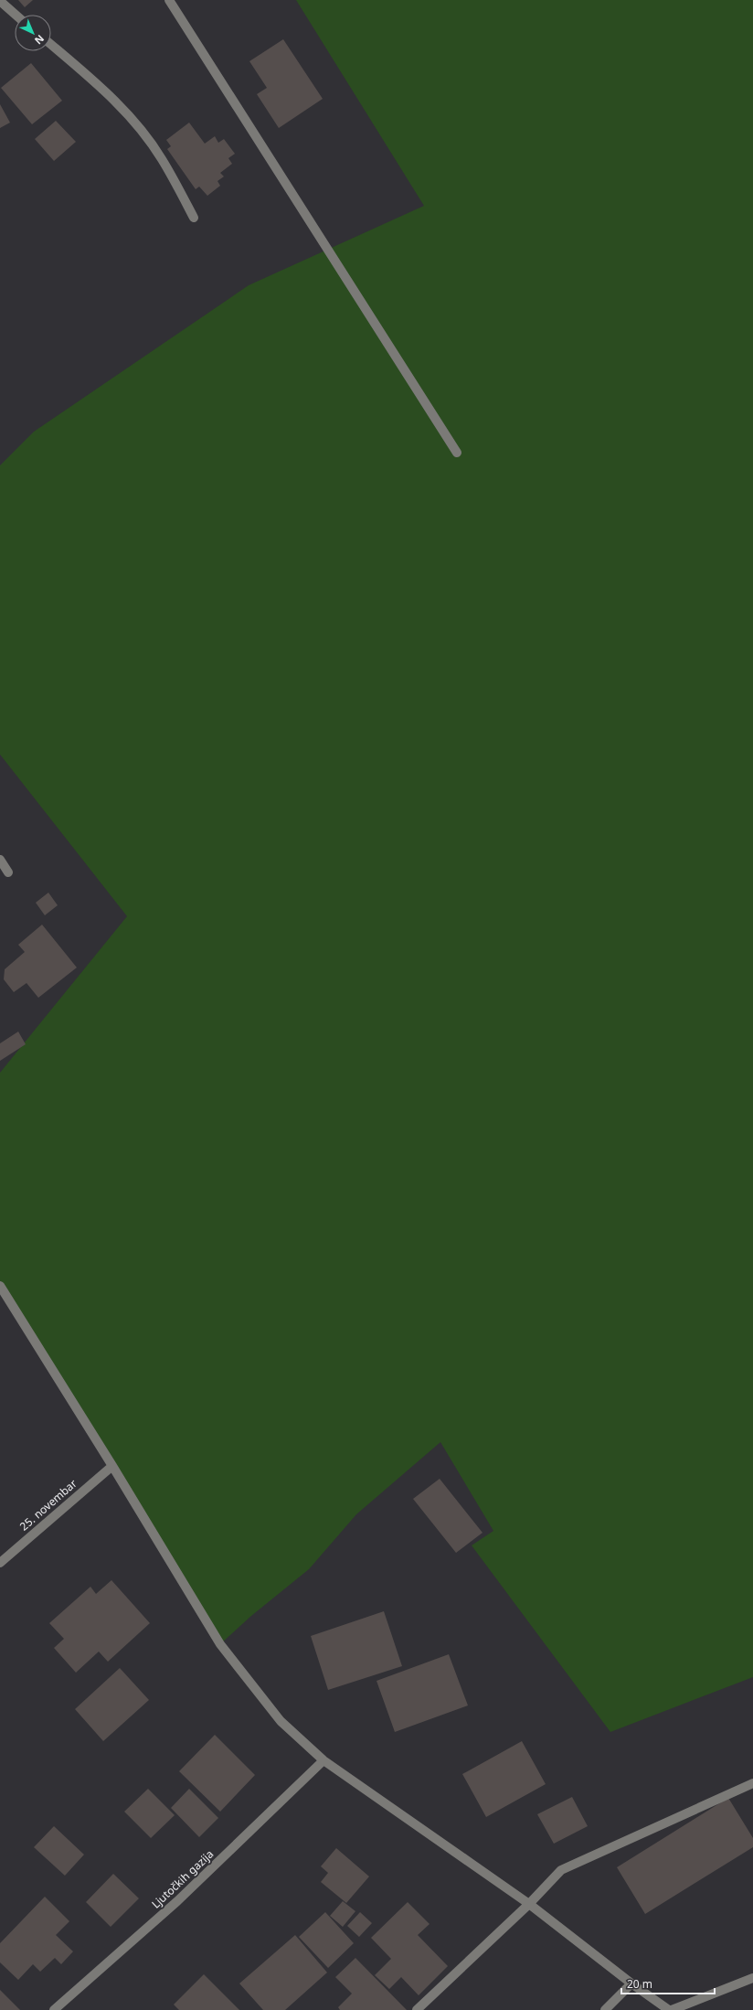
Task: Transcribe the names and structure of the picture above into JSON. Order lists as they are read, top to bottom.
{
  "streets": {
    "street": ["25. novembar", "Ljutočkih gazija"]
  },
  "scale_bar": "20 m",
  "north": "bottom right"
}
